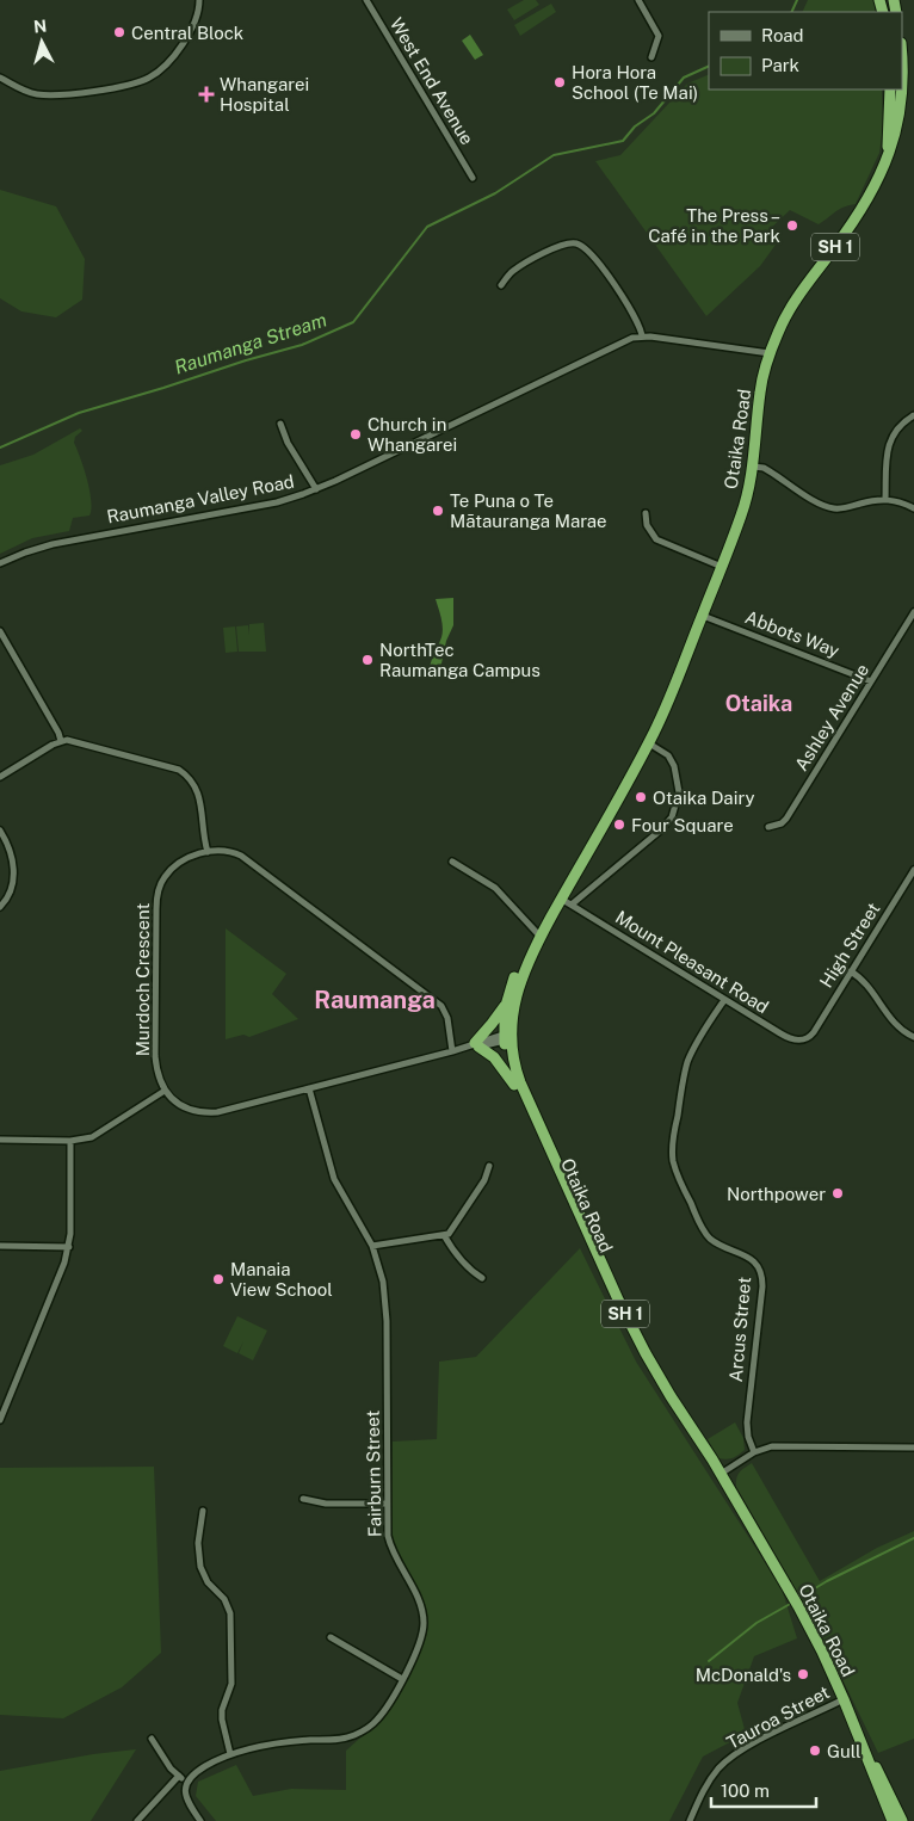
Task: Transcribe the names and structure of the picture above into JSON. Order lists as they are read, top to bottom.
{
  "streets": {
    "highway": ["SH 1", "Otaika Road"],
    "street": [
      "West End Avenue",
      "Raumanga Valley Road",
      "Abbots Way",
      "Ashley Avenue",
      "High Street",
      "Mount Pleasant Road",
      "Murdoch Crescent",
      "Arcus Street",
      "Fairburn Street",
      "Tauroa Street"
    ]
  },
  "crossings": [
    ["Otaika Road", "Raumanga Valley Road"],
    ["Otaika Road", "Abbots Way"],
    ["Otaika Road", "Mount Pleasant Road"],
    ["Otaika Road", "Tauroa Street"],
    ["Abbots Way", "Ashley Avenue"],
    ["High Street", "Mount Pleasant Road"],
    ["Mount Pleasant Road", "Arcus Street"]
  ],
  "districts": ["Otaika", "Raumanga"],
  "water": ["Raumanga Stream"],
  "places": {
    "other": [
      "Central Block",
      "Hora Hora School (Te Mai)",
      "The Press – Café in the Park",
      "Church in Whangarei",
      "Te Puna o Te Mātauranga Marae",
      "NorthTec Raumanga Campus",
      "Otaika Dairy",
      "Four Square",
      "Northpower",
      "Manaia View School",
      "McDonald's",
      "Gull"
    ],
    "health": ["Whangarei Hospital"]
  },
  "legend": ["Road", "Park"],
  "scale_bar": "100 m",
  "north": "top"
}
